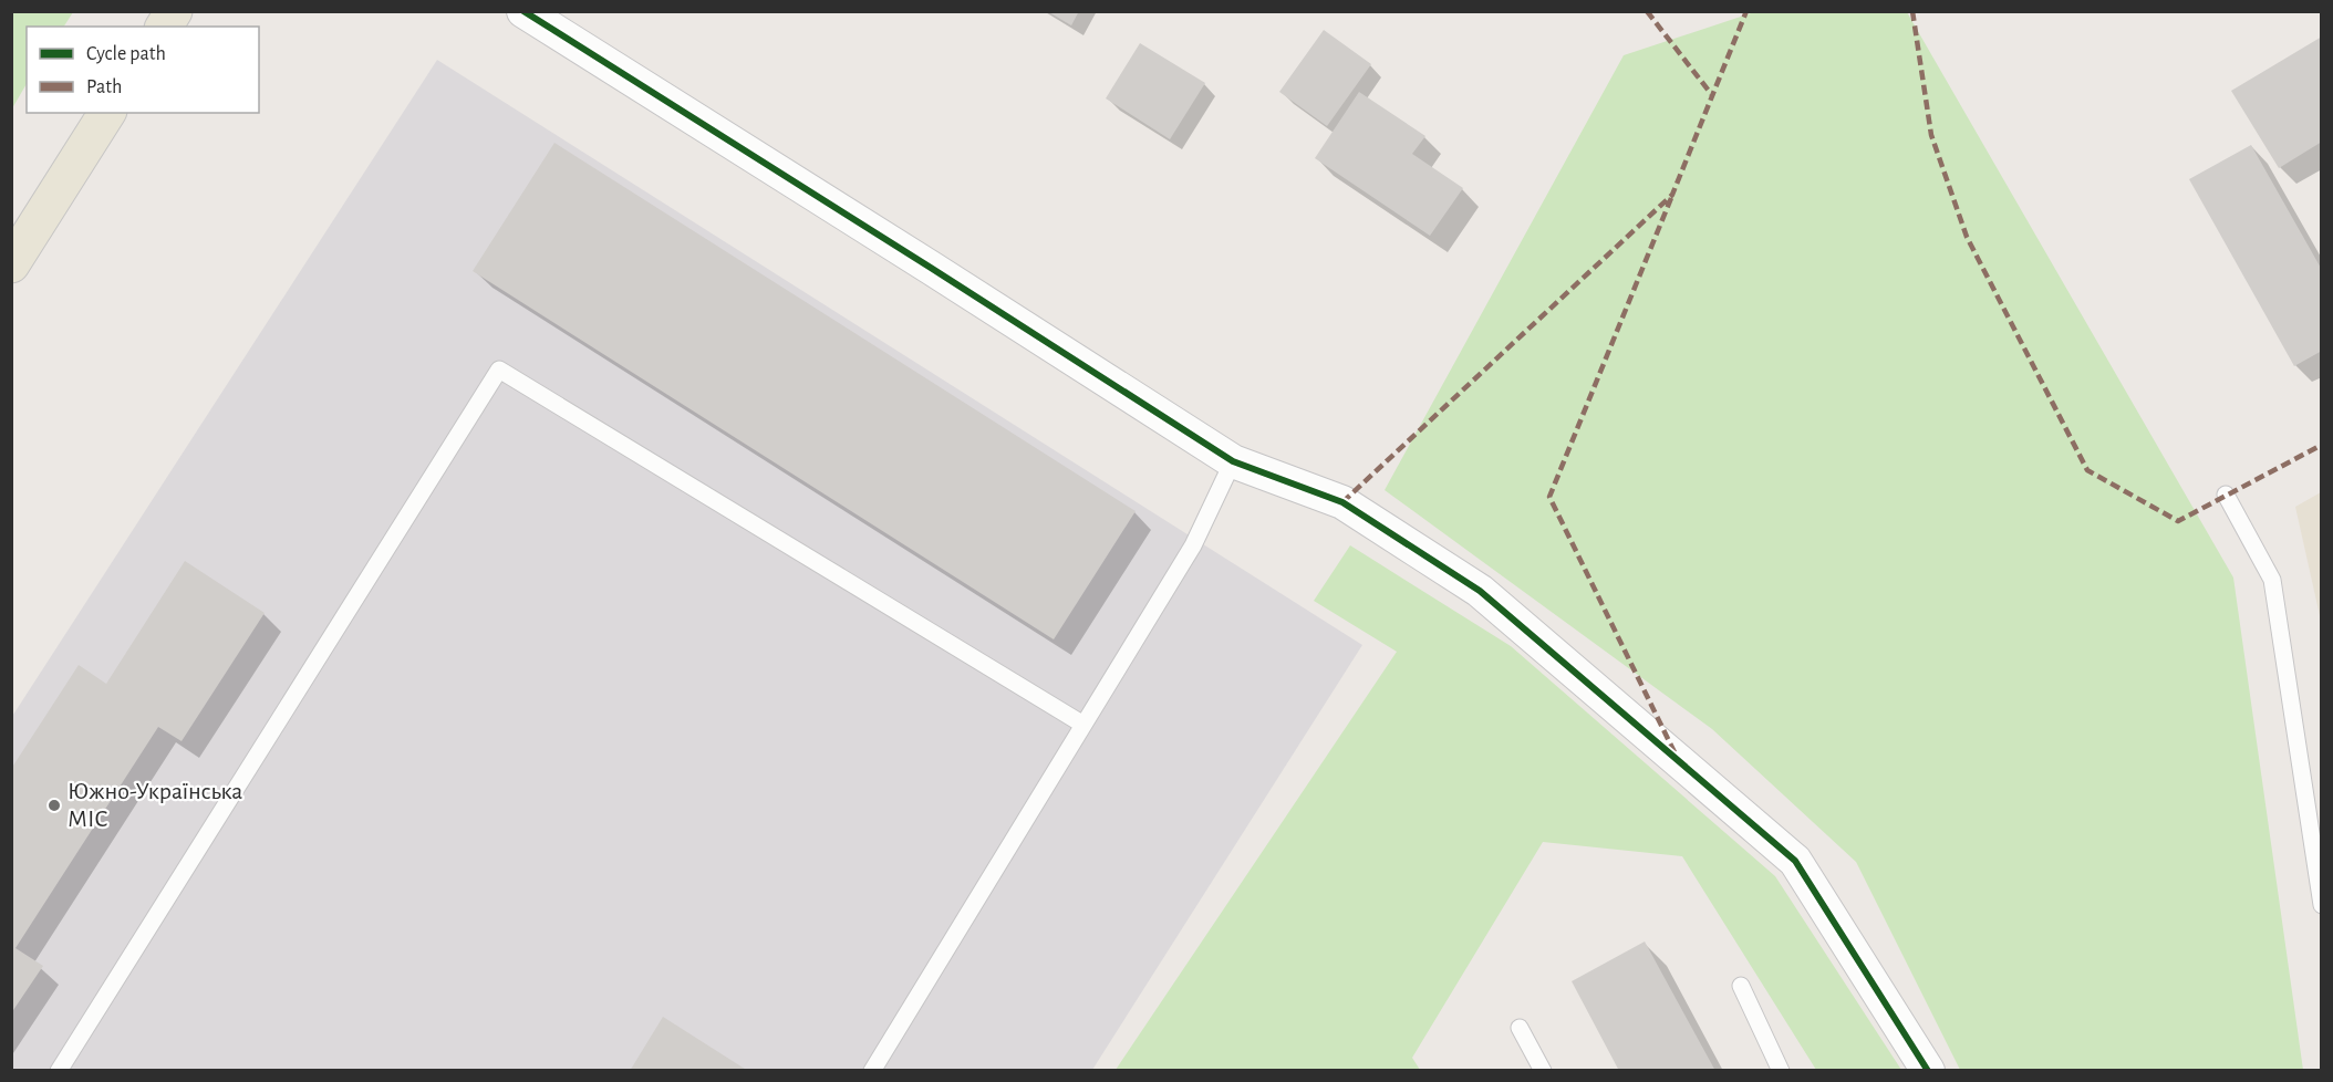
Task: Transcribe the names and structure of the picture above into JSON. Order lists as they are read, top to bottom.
{
  "places": ["Южно-Українська МІС"],
  "legend": ["Cycle path", "Path"]
}
